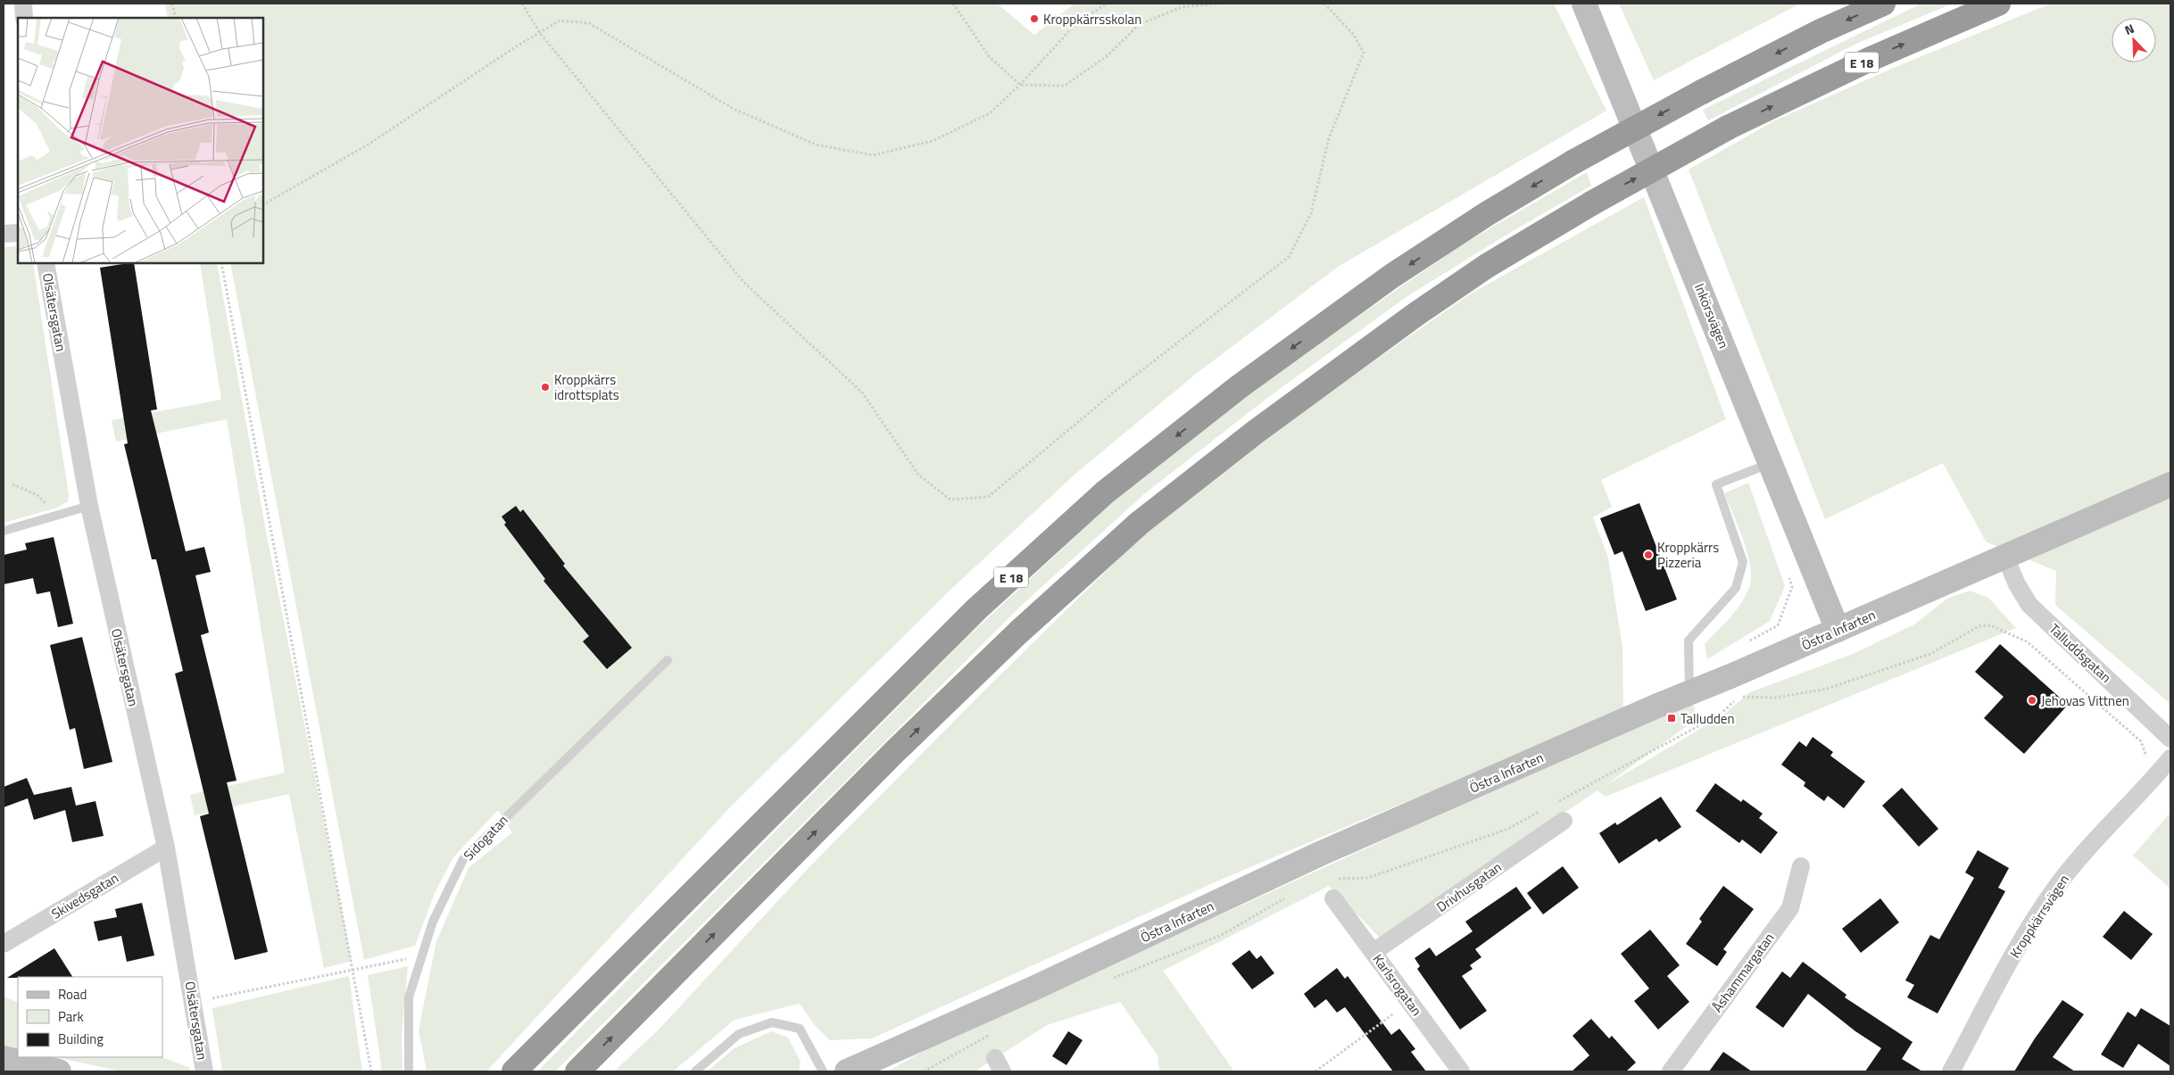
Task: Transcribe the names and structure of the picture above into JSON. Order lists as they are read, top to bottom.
{
  "streets": {
    "highway": ["E 18"],
    "street": [
      "Olsätersgatan",
      "Inkörsvägen",
      "Östra Infarten",
      "Talluddsgatan",
      "Drivhusgatan",
      "Skivedsgatan",
      "Kroppkärrsvägen",
      "Åshammargatan",
      "Karlsrogatan"
    ],
    "lane": ["Sidogatan"]
  },
  "crossings": [
    ["Olsätersgatan", "Skivedsgatan"],
    ["Inkörsvägen", "Östra Infarten"],
    ["Östra Infarten", "Talluddsgatan"],
    ["Drivhusgatan", "Karlsrogatan"]
  ],
  "places": {
    "other": [
      "Kroppkärrsskolan",
      "Kroppkärrs idrottsplats",
      "Kroppkärrs Pizzeria",
      "Jehovas Vittnen"
    ],
    "transit": ["Talludden"]
  },
  "legend": ["Road", "Park", "Building"],
  "north": "top left"
}
